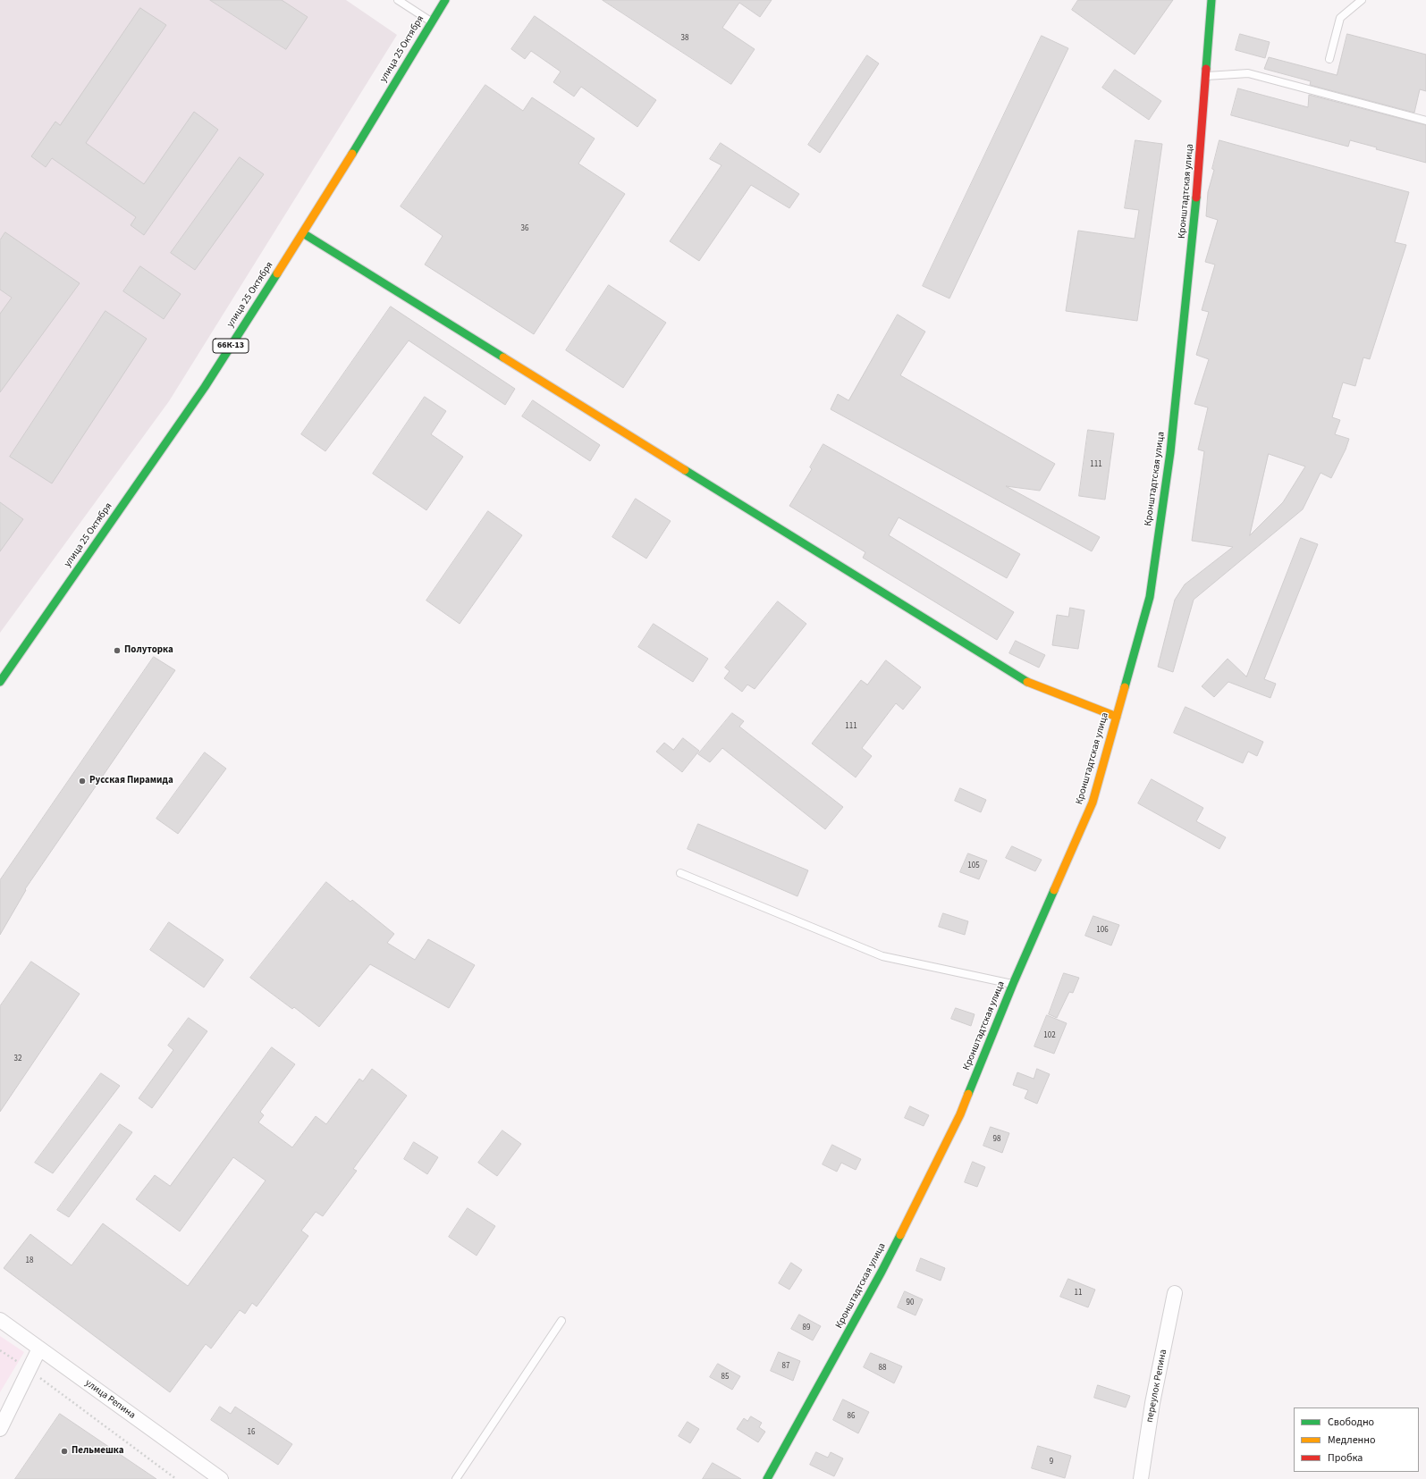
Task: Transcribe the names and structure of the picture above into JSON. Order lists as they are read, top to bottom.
{
  "streets": {
    "street": [
      "улица 25 Октября",
      "Кронштадтская улица",
      "66К-13",
      "переулок Репина",
      "улица Репина"
    ]
  },
  "places": ["Полуторка", "Русская Пирамида", "Пельмешка"],
  "house_numbers": [
    "38",
    "36",
    "111",
    "111",
    "105",
    "106",
    "102",
    "32",
    "98",
    "18",
    "11",
    "90",
    "89",
    "87",
    "88",
    "85",
    "86",
    "16",
    "9"
  ],
  "legend": ["Свободно", "Медленно", "Пробка"]
}
